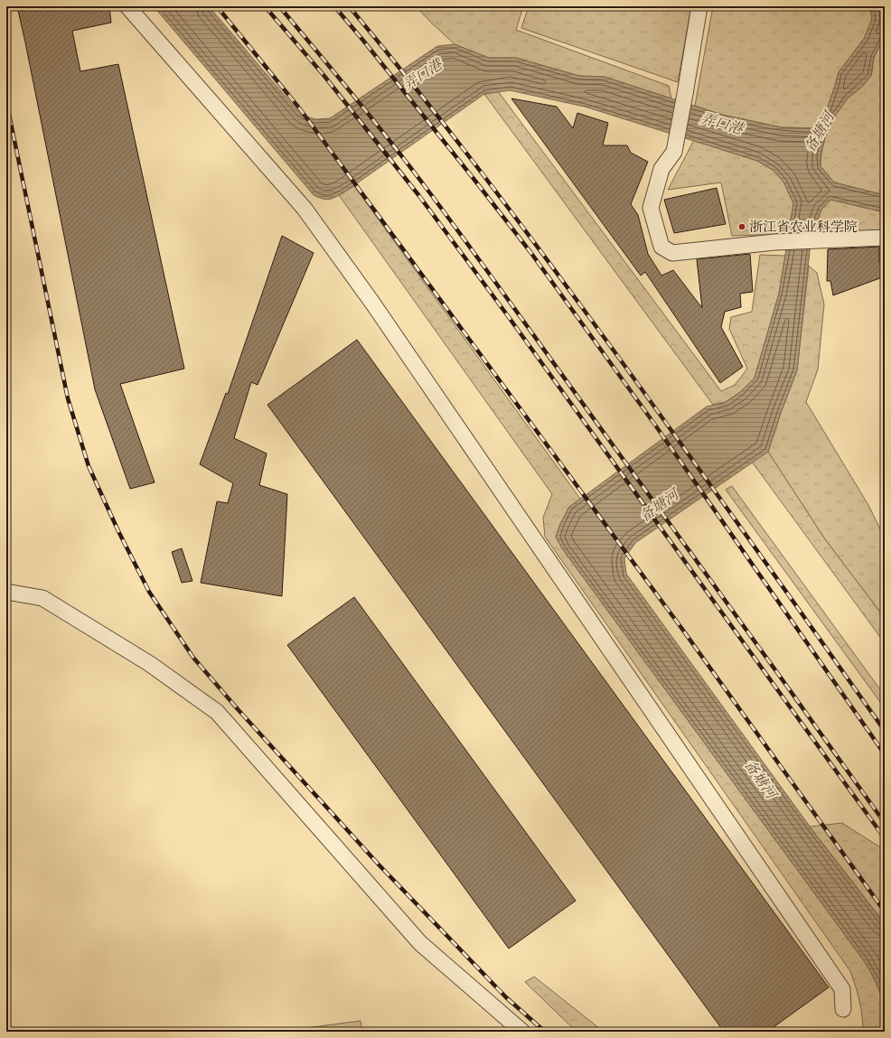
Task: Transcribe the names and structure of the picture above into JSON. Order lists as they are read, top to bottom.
{
  "water": ["弄口港", "备塘河"],
  "places": ["浙江省农业科学院"]
}
